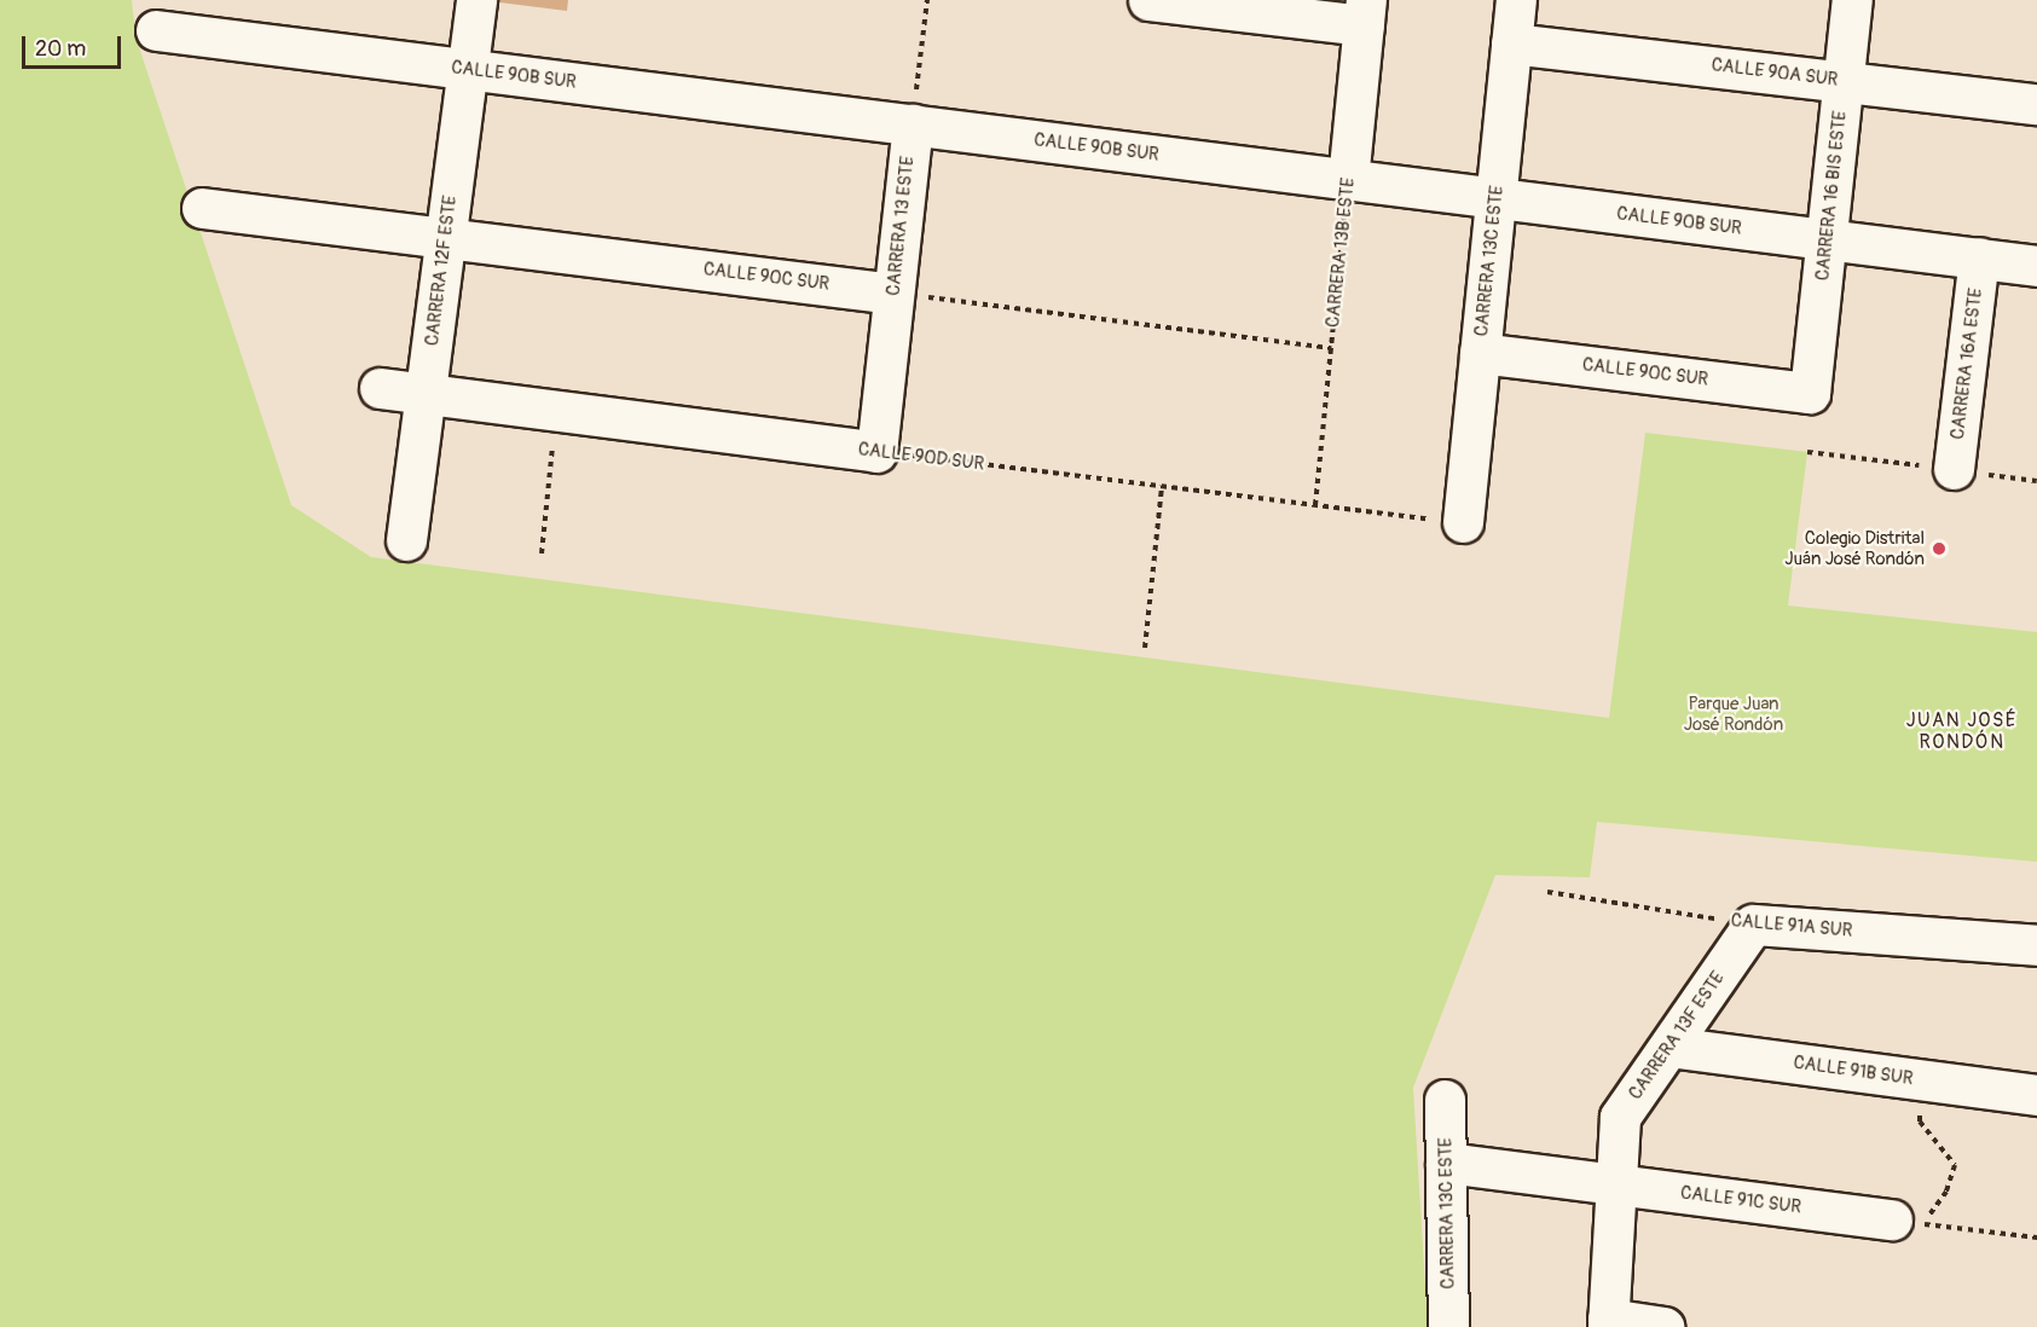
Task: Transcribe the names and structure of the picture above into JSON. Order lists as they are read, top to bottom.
{
  "streets": {
    "street": [
      "CALLE 90A SUR",
      "CALLE 90B SUR",
      "CARRERA 16 BIS ESTE",
      "CARRERA 13 ESTE",
      "CARRERA 13B ESTE",
      "CARRERA 13C ESTE",
      "CARRERA 12F ESTE",
      "CALLE 90C SUR",
      "CARRERA 16A ESTE",
      "CALLE 90D SUR",
      "CALLE 91A SUR",
      "CARRERA 13F ESTE",
      "CALLE 91B SUR",
      "CALLE 91C SUR"
    ]
  },
  "crossings": [
    ["CALLE 90A SUR", "CARRERA 16 BIS ESTE"],
    ["CALLE 90A SUR", "CARRERA 13C ESTE"],
    ["CALLE 90B SUR", "CARRERA 16 BIS ESTE"],
    ["CALLE 90B SUR", "CARRERA 13 ESTE"],
    ["CALLE 90B SUR", "CARRERA 13B ESTE"],
    ["CALLE 90B SUR", "CARRERA 13C ESTE"],
    ["CALLE 90B SUR", "CARRERA 12F ESTE"],
    ["CALLE 90B SUR", "CARRERA 16A ESTE"],
    ["CARRERA 16 BIS ESTE", "CALLE 90C SUR"],
    ["CARRERA 13 ESTE", "CALLE 90C SUR"],
    ["CARRERA 13 ESTE", "CALLE 90D SUR"],
    ["CARRERA 13B ESTE", "CALLE 90D SUR"],
    ["CARRERA 13C ESTE", "CALLE 90C SUR"],
    ["CARRERA 13C ESTE", "CALLE 90D SUR"],
    ["CARRERA 13C ESTE", "CALLE 91C SUR"],
    ["CARRERA 12F ESTE", "CALLE 90C SUR"],
    ["CARRERA 12F ESTE", "CALLE 90D SUR"],
    ["CALLE 91A SUR", "CARRERA 13F ESTE"],
    ["CARRERA 13F ESTE", "CALLE 91B SUR"],
    ["CARRERA 13F ESTE", "CALLE 91C SUR"]
  ],
  "districts": ["JUAN JOSÉ RONDÓN"],
  "parks": ["Parque Juan José Rondón"],
  "places": ["Colegio Distrital Juán José Rondón"],
  "scale_bar": "20 m"
}
